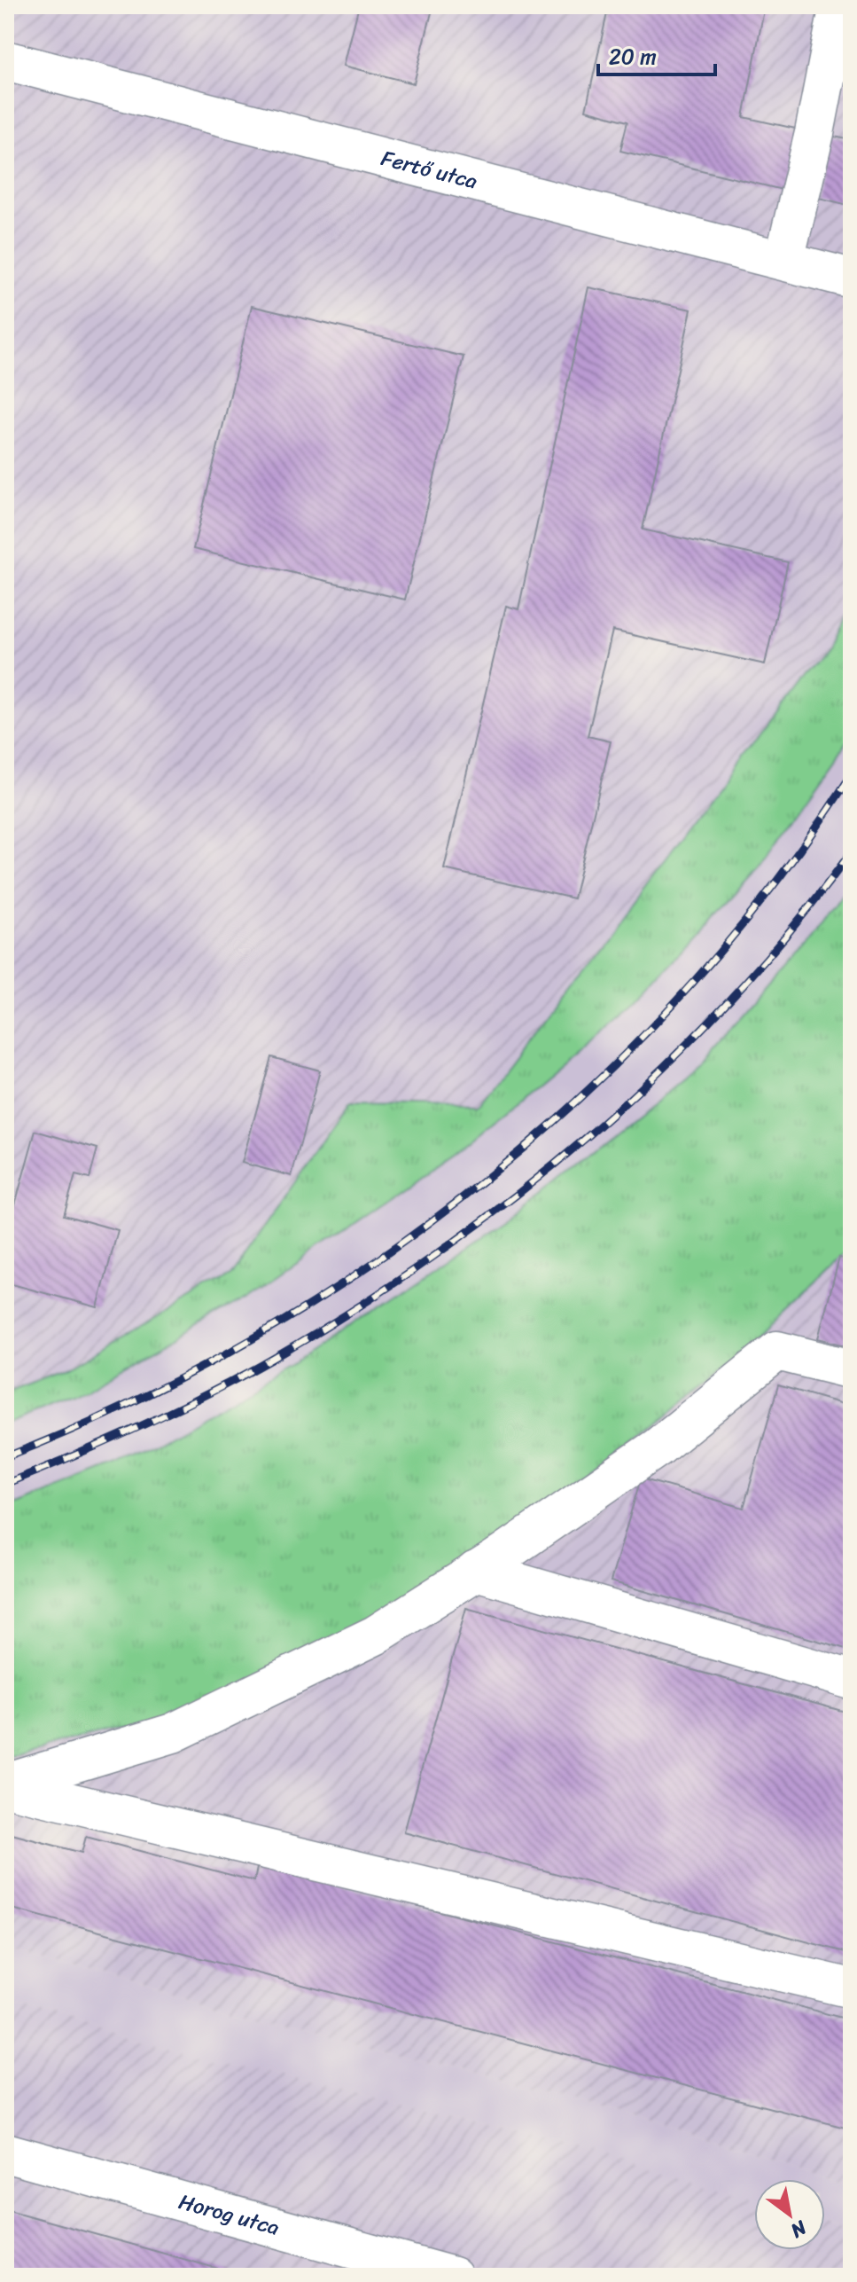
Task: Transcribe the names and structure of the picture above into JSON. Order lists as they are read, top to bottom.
{
  "streets": {
    "street": ["Fertő utca", "Horog utca"]
  },
  "scale_bar": "20 m",
  "north": "bottom right"
}
